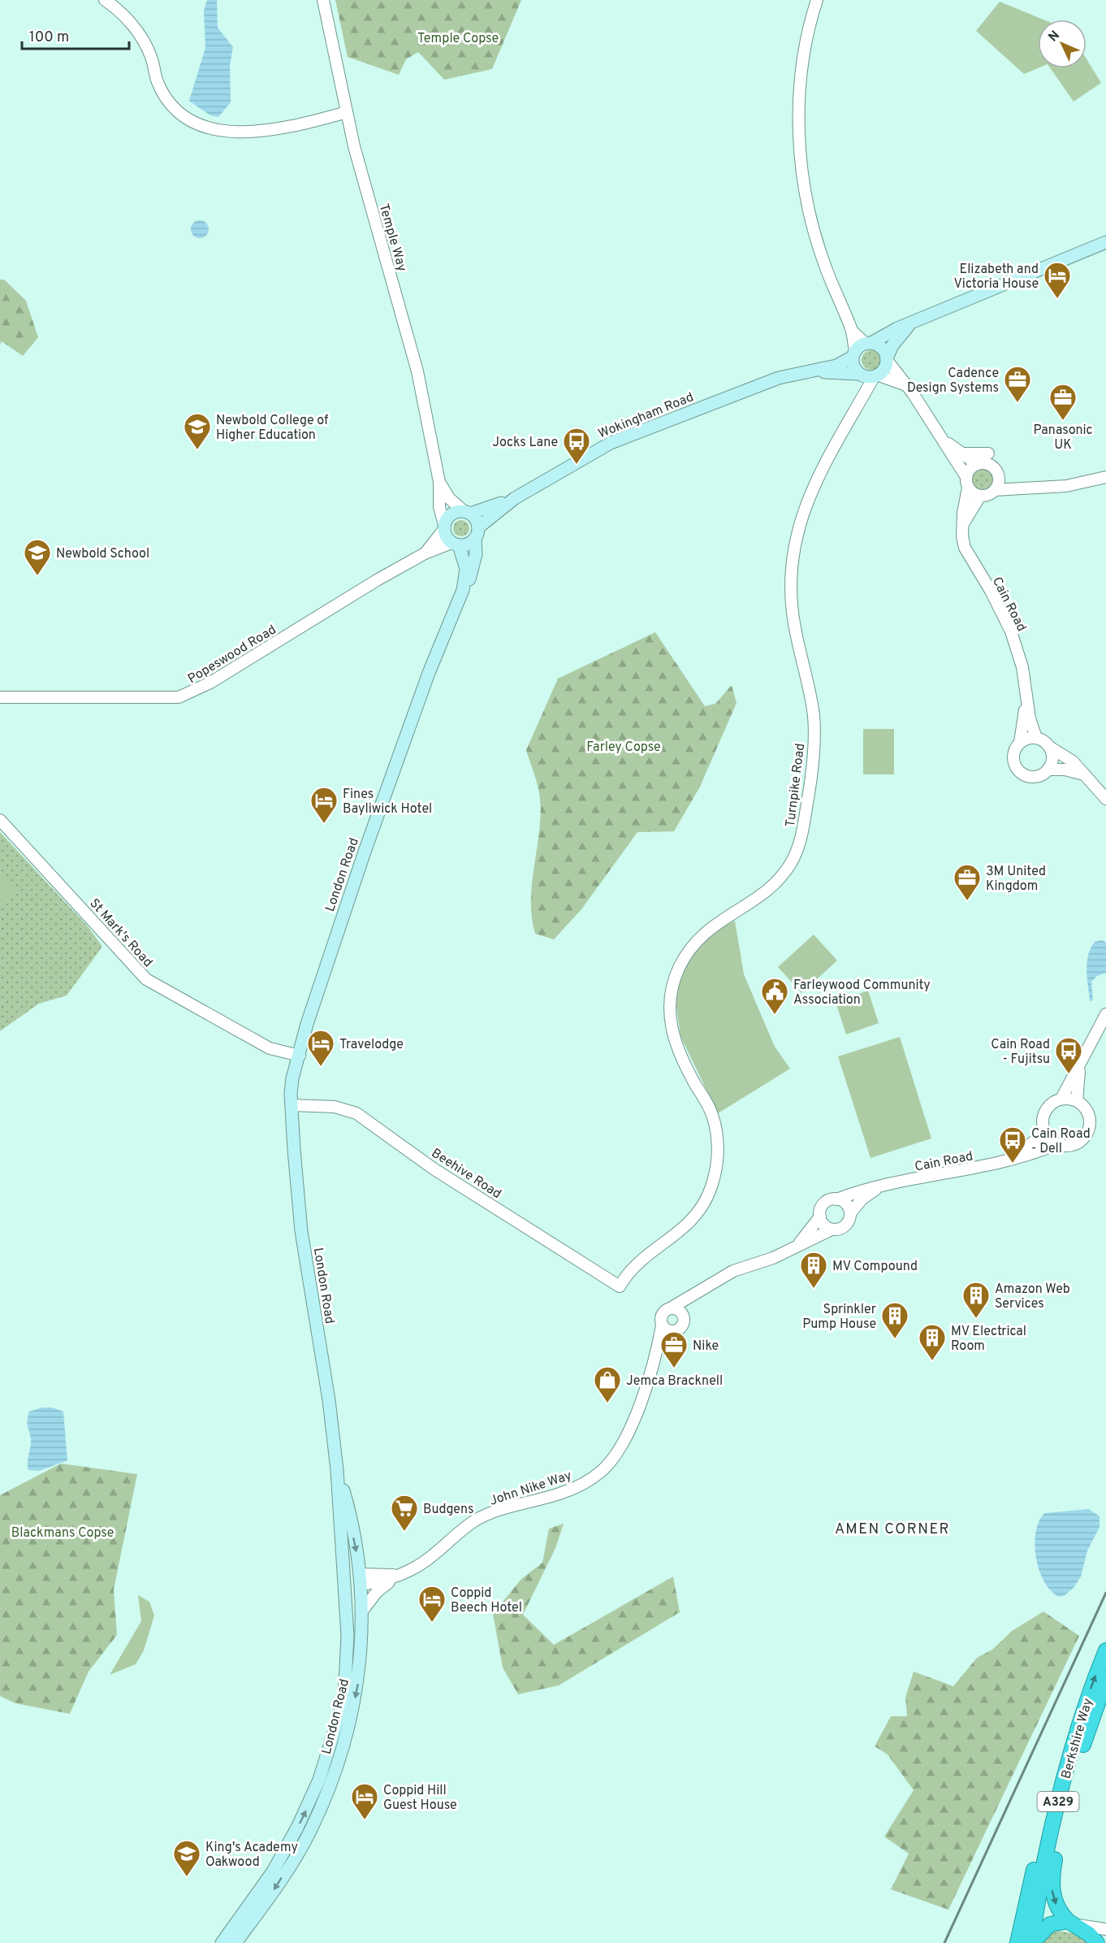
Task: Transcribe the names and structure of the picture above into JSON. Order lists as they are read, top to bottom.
{
  "streets": {
    "highway": ["Berkshire Way", "A329"],
    "main road": ["Wokingham Road", "London Road"],
    "street": [
      "Temple Way",
      "Cain Road",
      "Popeswood Road",
      "Turnpike Road",
      "St Mark's Road",
      "Beehive Road",
      "John Nike Way"
    ]
  },
  "crossings": [
    ["Temple Way", "Wokingham Road"],
    ["Temple Way", "Popeswood Road"],
    ["Temple Way", "London Road"],
    ["Wokingham Road", "Popeswood Road"],
    ["Wokingham Road", "Turnpike Road"],
    ["Wokingham Road", "London Road"],
    ["Popeswood Road", "London Road"],
    ["Turnpike Road", "Beehive Road"],
    ["London Road", "St Mark's Road"],
    ["London Road", "Beehive Road"],
    ["London Road", "John Nike Way"],
    ["Berkshire Way", "A329"]
  ],
  "districts": ["AMEN CORNER"],
  "parks": ["Temple Copse", "Farley Copse", "Blackmans Copse"],
  "places": {
    "hotel": [
      "Elizabeth and Victoria House",
      "Fines Bayliwick Hotel",
      "Travelodge",
      "Coppid Beech Hotel",
      "Coppid Hill Guest House"
    ],
    "office": [
      "Cadence Design Systems",
      "Panasonic UK",
      "3M United Kingdom",
      "Nike"
    ],
    "school or university": ["Newbold College of Higher Education", "Newbold School", "King's Academy Oakwood"],
    "bus stop": ["Jocks Lane", "Cain Road - Fujitsu", "Cain Road - Dell"],
    "public building": ["Farleywood Community Association"],
    "building": [
      "MV Compound",
      "Amazon Web Services",
      "Sprinkler Pump House",
      "MV Electrical Room"
    ],
    "shop": ["Jemca Bracknell"],
    "supermarket": ["Budgens"]
  },
  "scale_bar": "100 m",
  "north": "top left"
}
